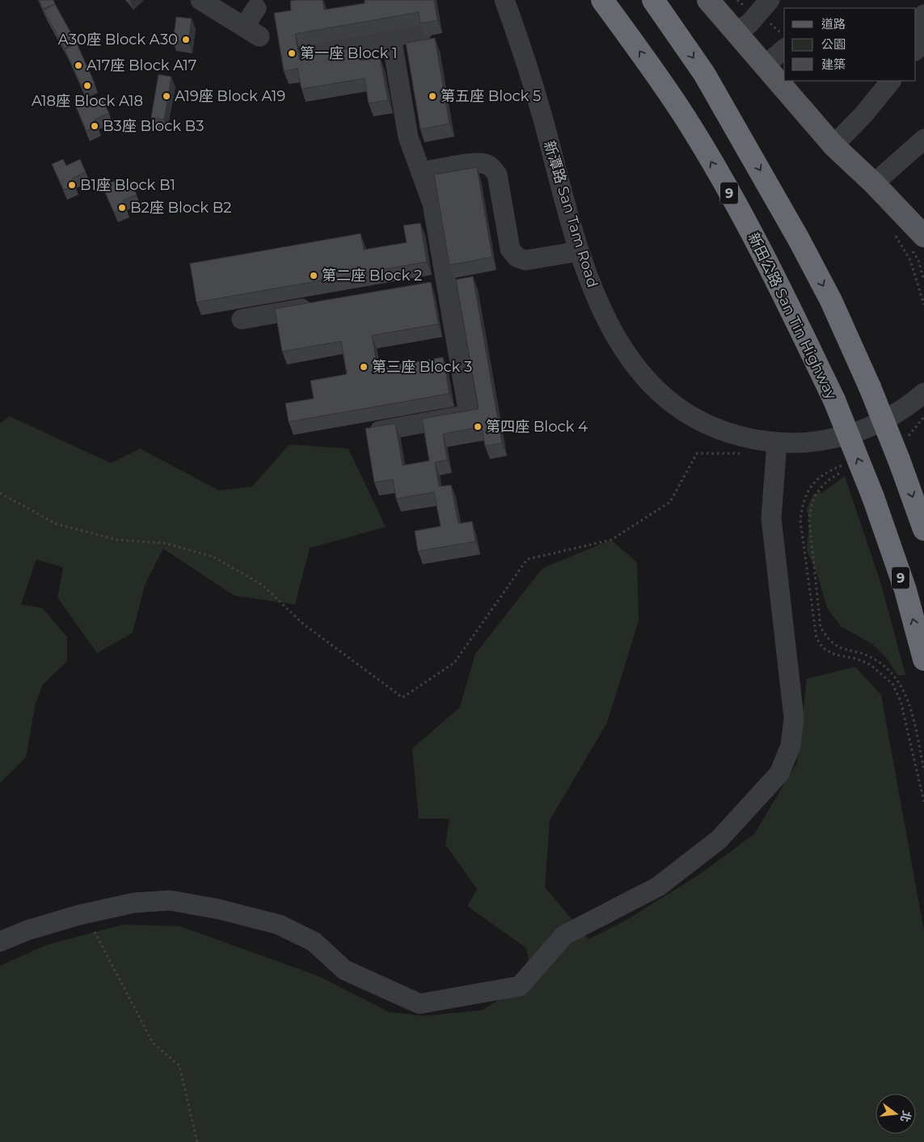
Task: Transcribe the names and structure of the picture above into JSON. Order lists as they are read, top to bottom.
{
  "streets": {
    "highway": ["9", "新田公路 San Tin Highway"],
    "street": ["新潭路 San Tam Road"]
  },
  "places": [
    "A30座 Block A30",
    "第一座 Block 1",
    "A17座 Block A17",
    "A18座 Block A18",
    "A19座 Block A19",
    "第五座 Block 5",
    "B3座 Block B3",
    "B1座 Block B1",
    "B2座 Block B2",
    "第二座 Block 2",
    "第三座 Block 3",
    "第四座 Block 4"
  ],
  "legend": ["道路", "公園", "建築"],
  "north": "right"
}
